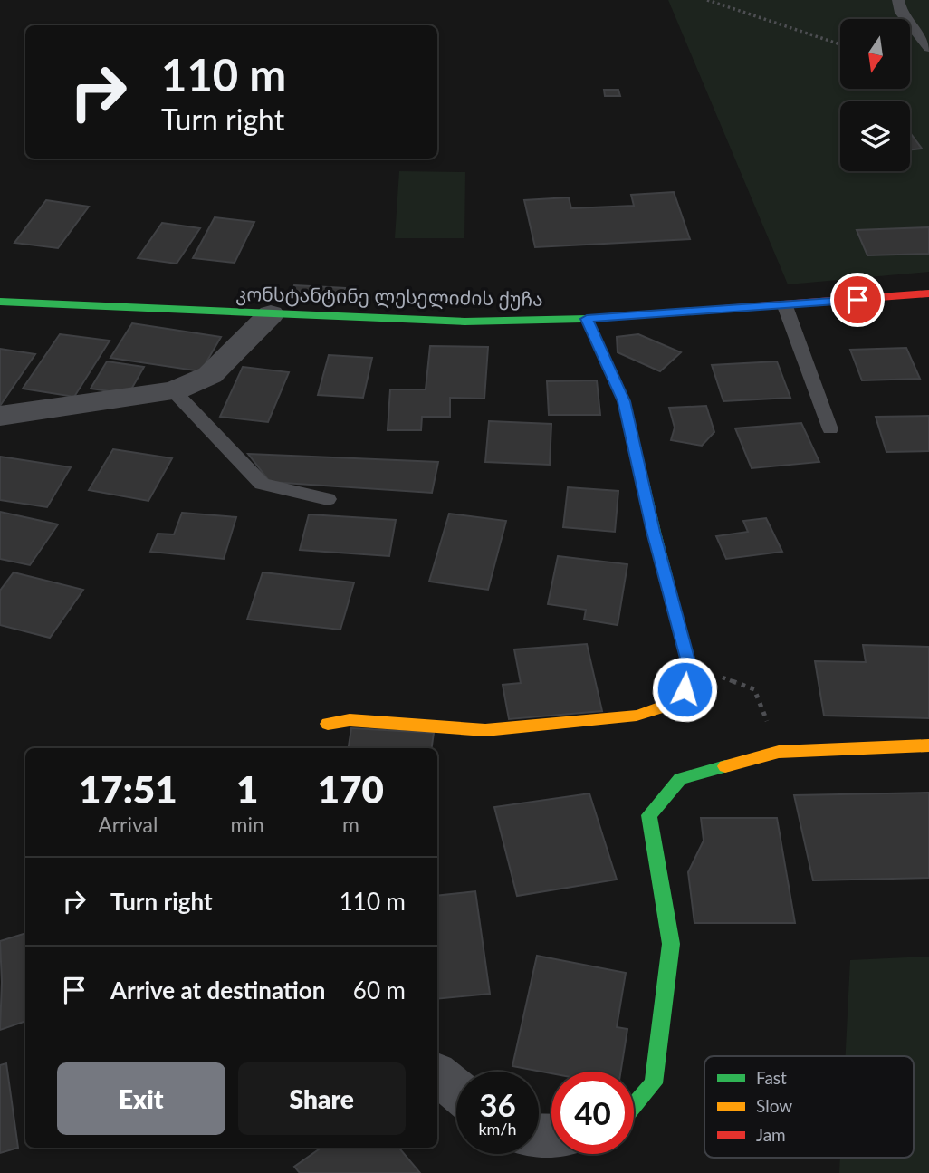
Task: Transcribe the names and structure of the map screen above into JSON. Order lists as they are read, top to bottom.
{
  "streets": {
    "street": ["კონსტანტინე ლესელიძის ქუჩა"]
  },
  "legend": ["Fast", "Slow", "Jam"],
  "north": "bottom",
  "page": {
    "turn": ["110 m", "Turn right"],
    "eta": [
      "17:51",
      "Arrival",
      "1",
      "min",
      "170",
      "m"
    ],
    "list": [
      {
        "name": "Turn right",
        "value": "110 m"
      },
      {
        "name": "Arrive at destination",
        "value": "60 m"
      }
    ],
    "buttons": ["Exit", "Share"],
    "speed": "36 km/h",
    "limit": "40"
  }
}
